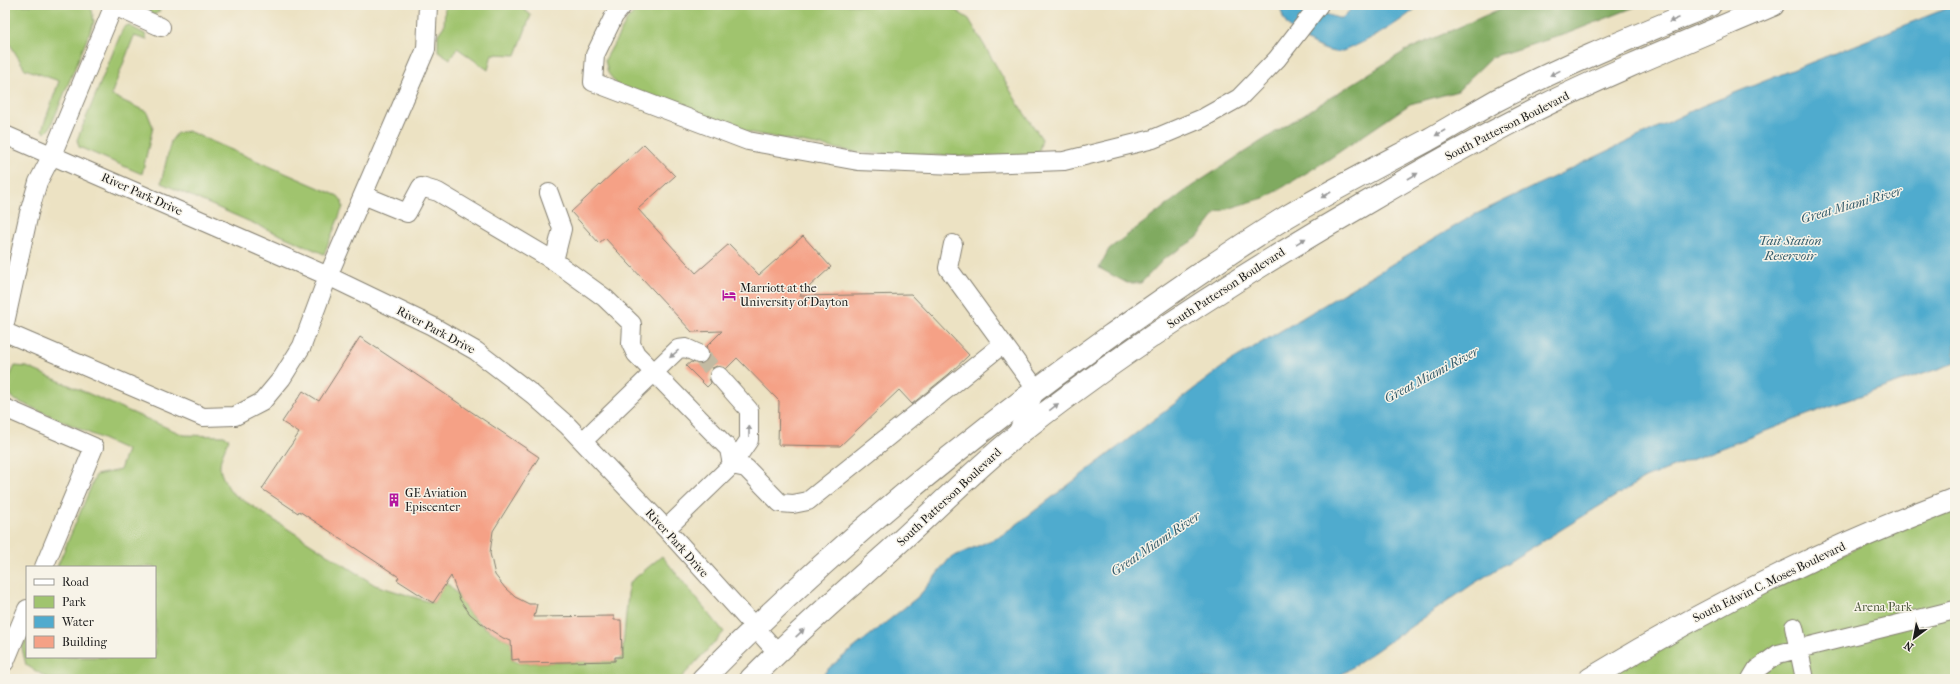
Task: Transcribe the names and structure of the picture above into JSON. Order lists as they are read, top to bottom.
{
  "streets": {
    "main road": ["South Patterson Boulevard", "South Edwin C. Moses Boulevard"],
    "street": ["River Park Drive"]
  },
  "crossings": [
    ["South Patterson Boulevard", "River Park Drive"]
  ],
  "water": ["Great Miami River", "Tait Station Reservoir"],
  "parks": ["Arena Park"],
  "places": {
    "hotel": ["Marriott at the University of Dayton"],
    "building": ["GE Aviation Episcenter"]
  },
  "legend": [
    "Road",
    "Park",
    "Water",
    "Building"
  ],
  "north": "bottom left"
}
